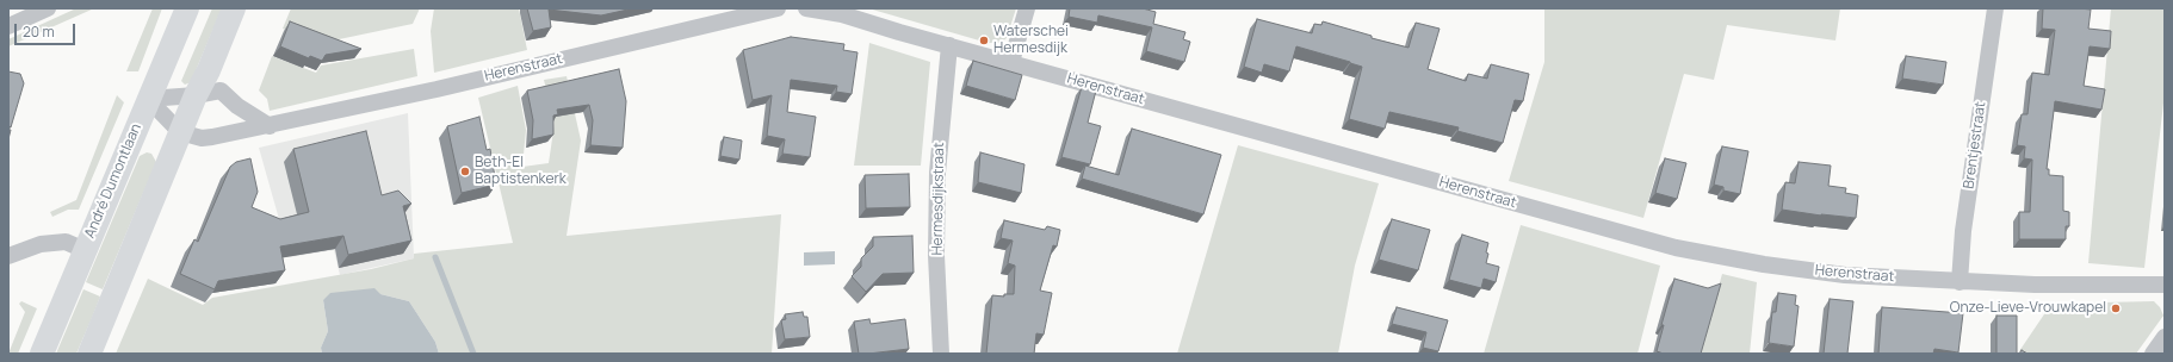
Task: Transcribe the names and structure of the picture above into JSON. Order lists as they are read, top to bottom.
{
  "streets": {
    "main road": ["André Dumontlaan"],
    "street": ["Herenstraat", "Brentjestraat", "Hermesdijkstraat"]
  },
  "crossings": [
    ["Herenstraat", "Brentjestraat"],
    ["Herenstraat", "Hermesdijkstraat"]
  ],
  "places": ["Waterschei Hermesdijk", "Beth-El Baptistenkerk", "Onze-Lieve-Vrouwkapel"],
  "scale_bar": "20 m"
}
